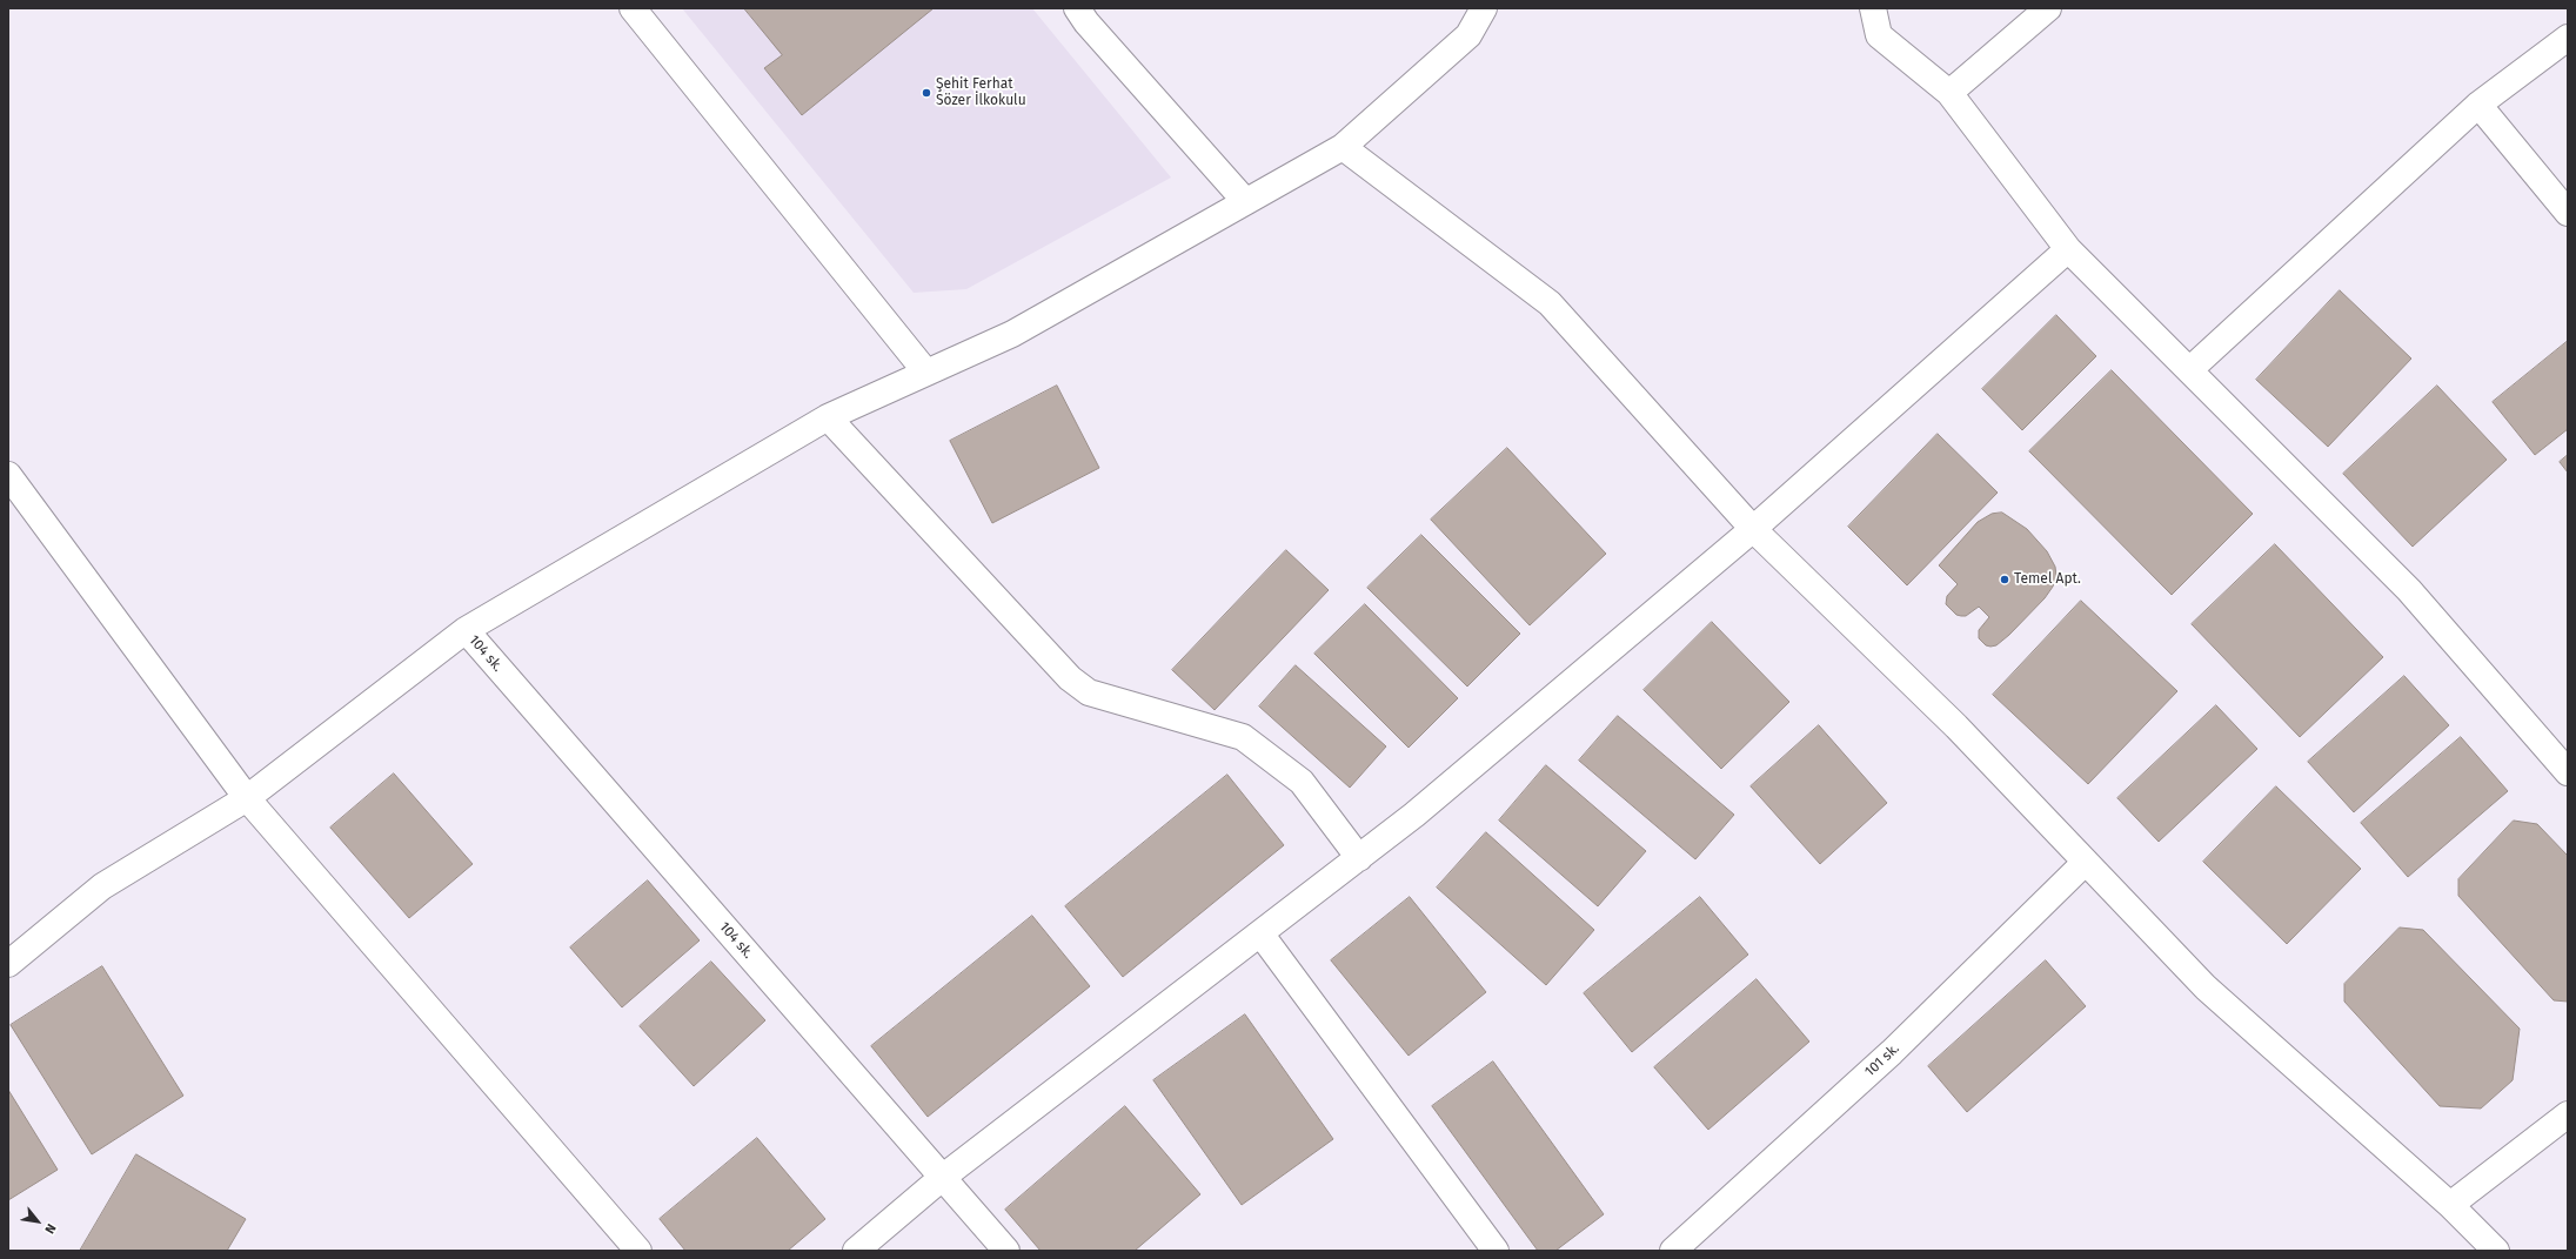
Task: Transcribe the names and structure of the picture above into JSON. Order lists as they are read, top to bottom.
{
  "streets": {
    "street": ["104 sk.", "101 sk."]
  },
  "places": ["Şehit Ferhat Sözer İlkokulu", "Temel Apt."],
  "north": "bottom right"
}
